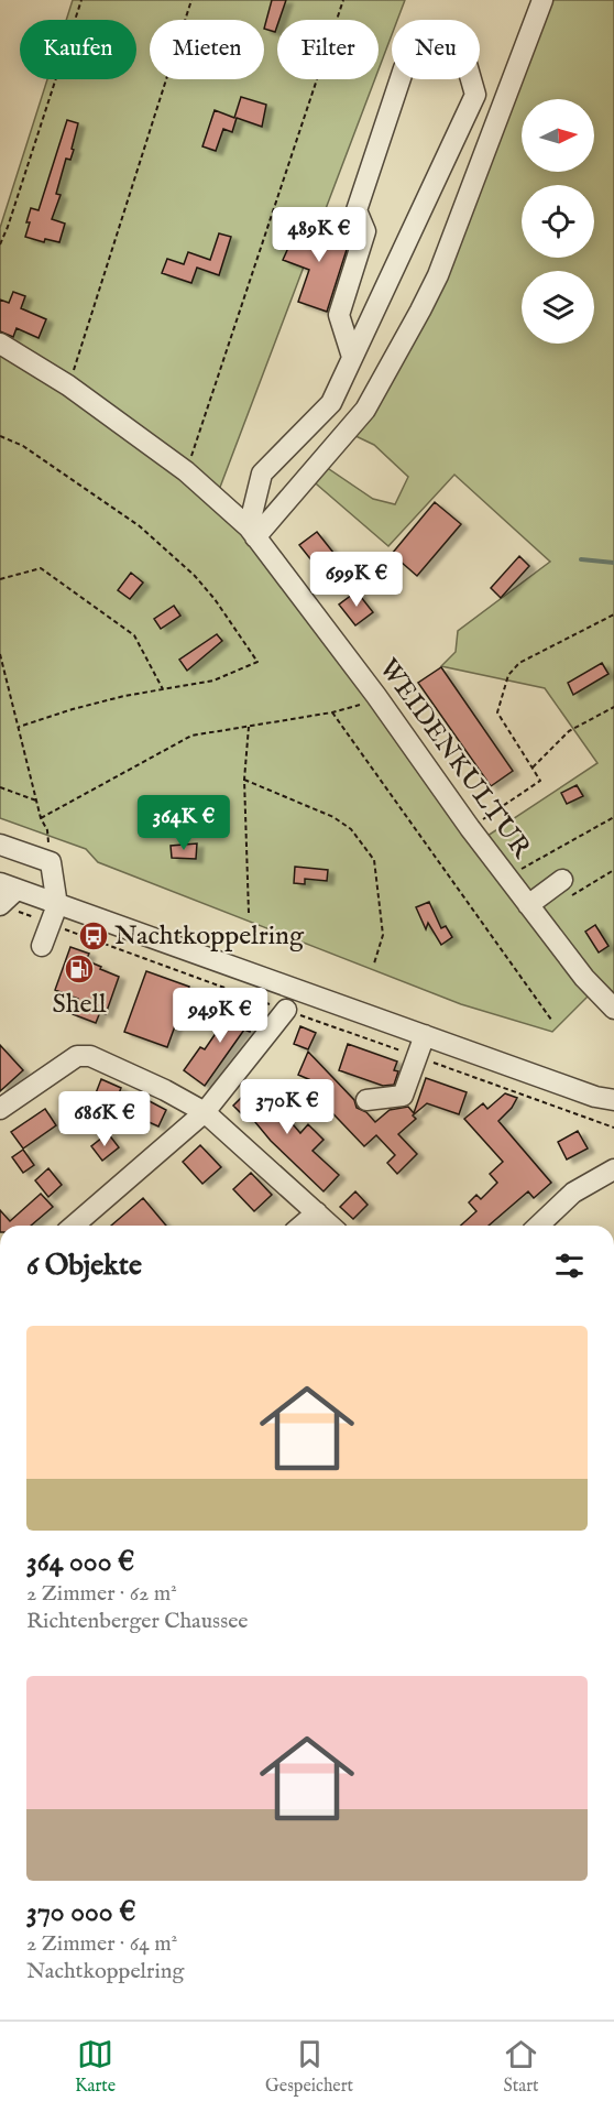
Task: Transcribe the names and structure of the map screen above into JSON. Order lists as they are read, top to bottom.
{
  "streets": {
    "street": ["WEIDENKULTUR"]
  },
  "places": {
    "bus stop": ["Nachtkoppelring"],
    "fuel station": ["Shell"]
  },
  "north": "right",
  "page": {
    "chip": [
      "Kaufen",
      "Mieten",
      "Filter",
      "Neu"
    ],
    "price": [
      "489K €",
      "699K €",
      "364K €",
      "949K €",
      "370K €",
      "686K €"
    ],
    "heading": "6 Objekte",
    "list": [
      {
        "name": "364 000 €",
        "note": "2 Zimmer · 62 m² · Richtenberger Chaussee"
      },
      {
        "name": "370 000 €",
        "note": "2 Zimmer · 64 m² · Nachtkoppelring"
      }
    ],
    "tabs": ["Karte", "Gespeichert", "Start"]
  }
}
